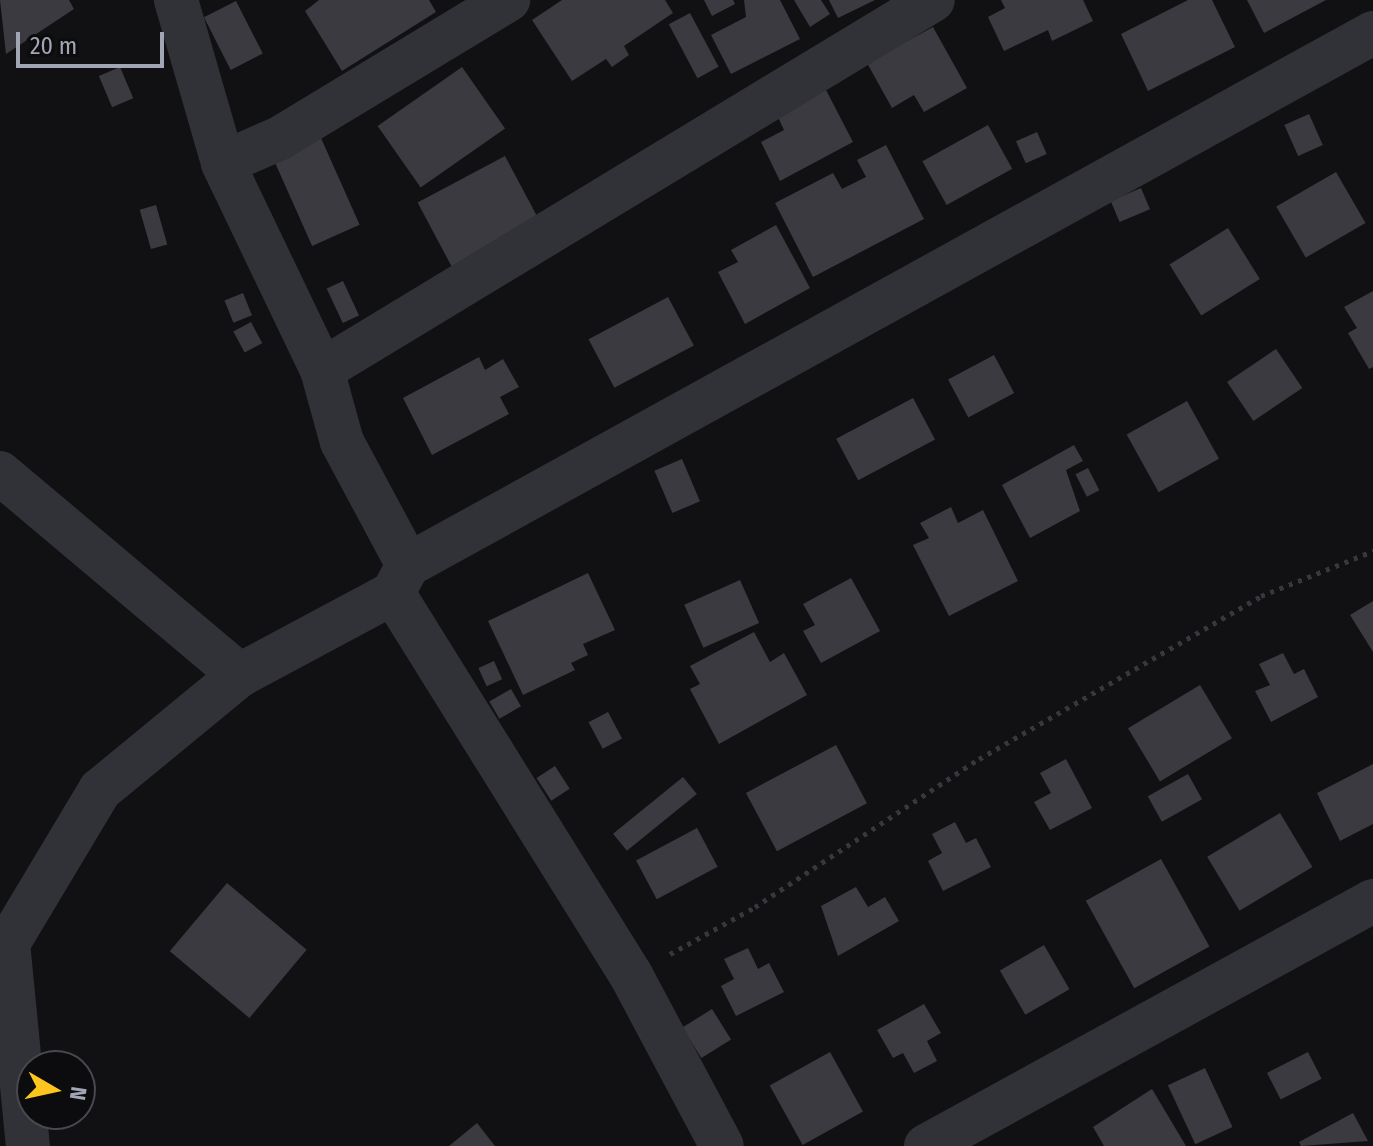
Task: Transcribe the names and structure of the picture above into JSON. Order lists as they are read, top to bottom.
{
  "scale_bar": "20 m",
  "north": "right"
}
